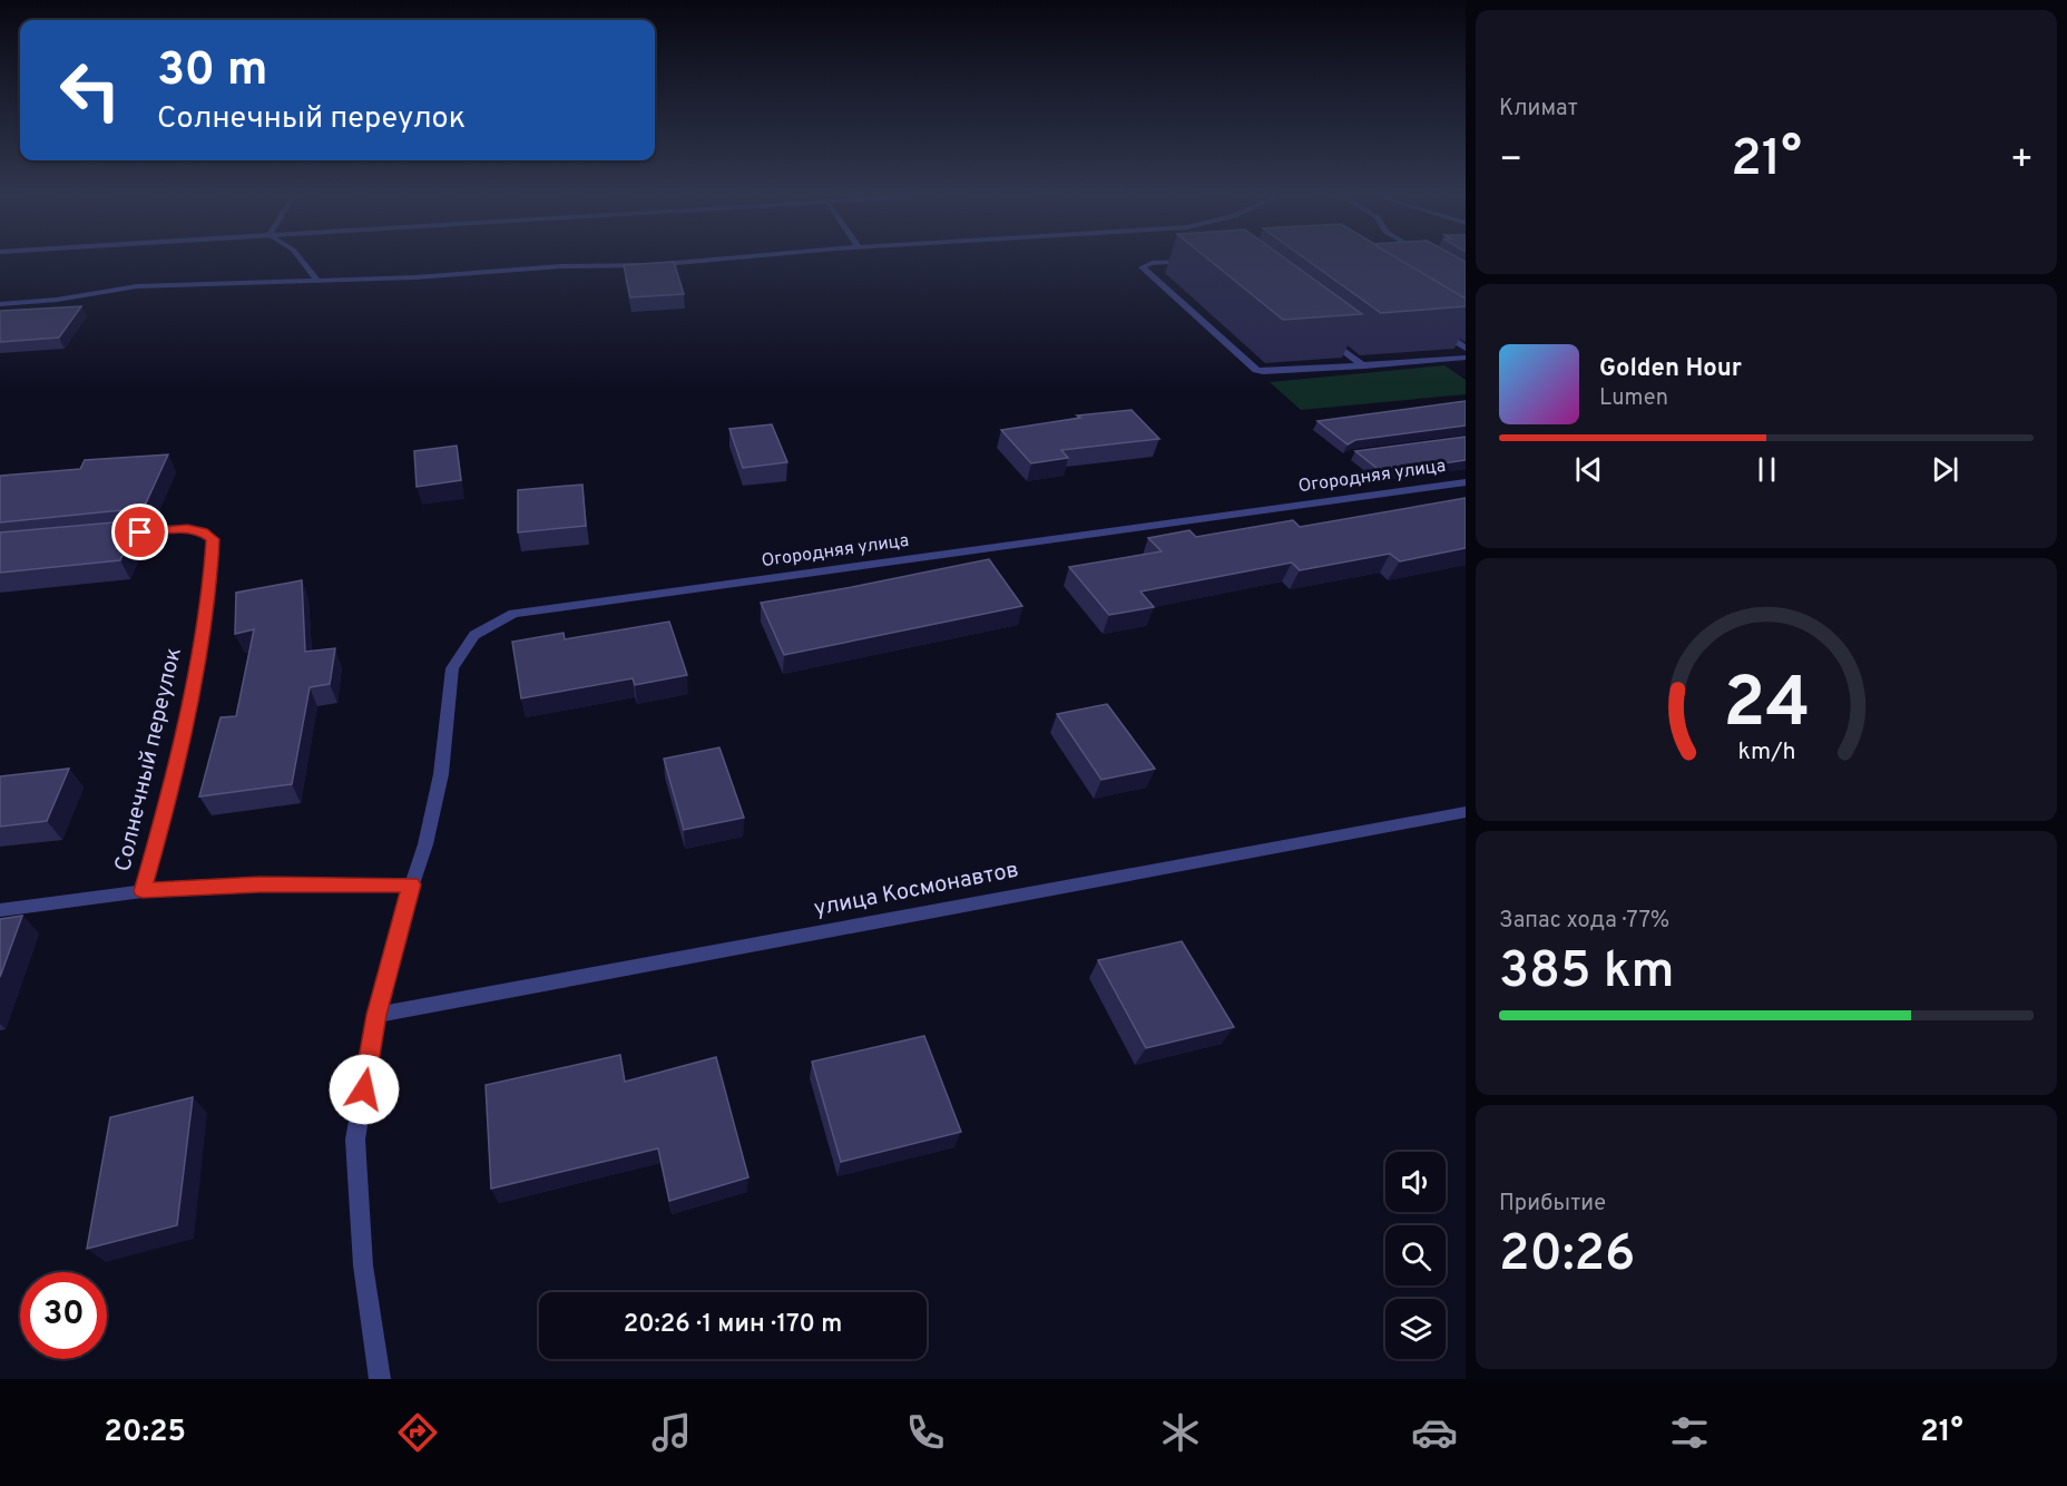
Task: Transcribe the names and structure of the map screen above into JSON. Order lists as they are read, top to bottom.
{
  "streets": {
    "street": ["Огородняя улица", "Солнечный переулок", "улица Космонавтов"]
  },
  "crossings": [
    ["Огородняя улица", "Солнечный переулок"]
  ],
  "page": {
    "tile": [
      "Климат",
      ["Запас хода · 77%", "385 km"],
      ["Прибытие", "20:26"]
    ],
    "turn": ["30 m", "Солнечный переулок"],
    "heat": ["−", "21°", "+"],
    "song": ["Golden Hour", "Lumen"],
    "limit": "30",
    "trip": "20:26 · 1 мин · 170 m",
    "tabs": ["20:25", "21°"],
    "gauge": ["24", "km/h"]
  }
}
